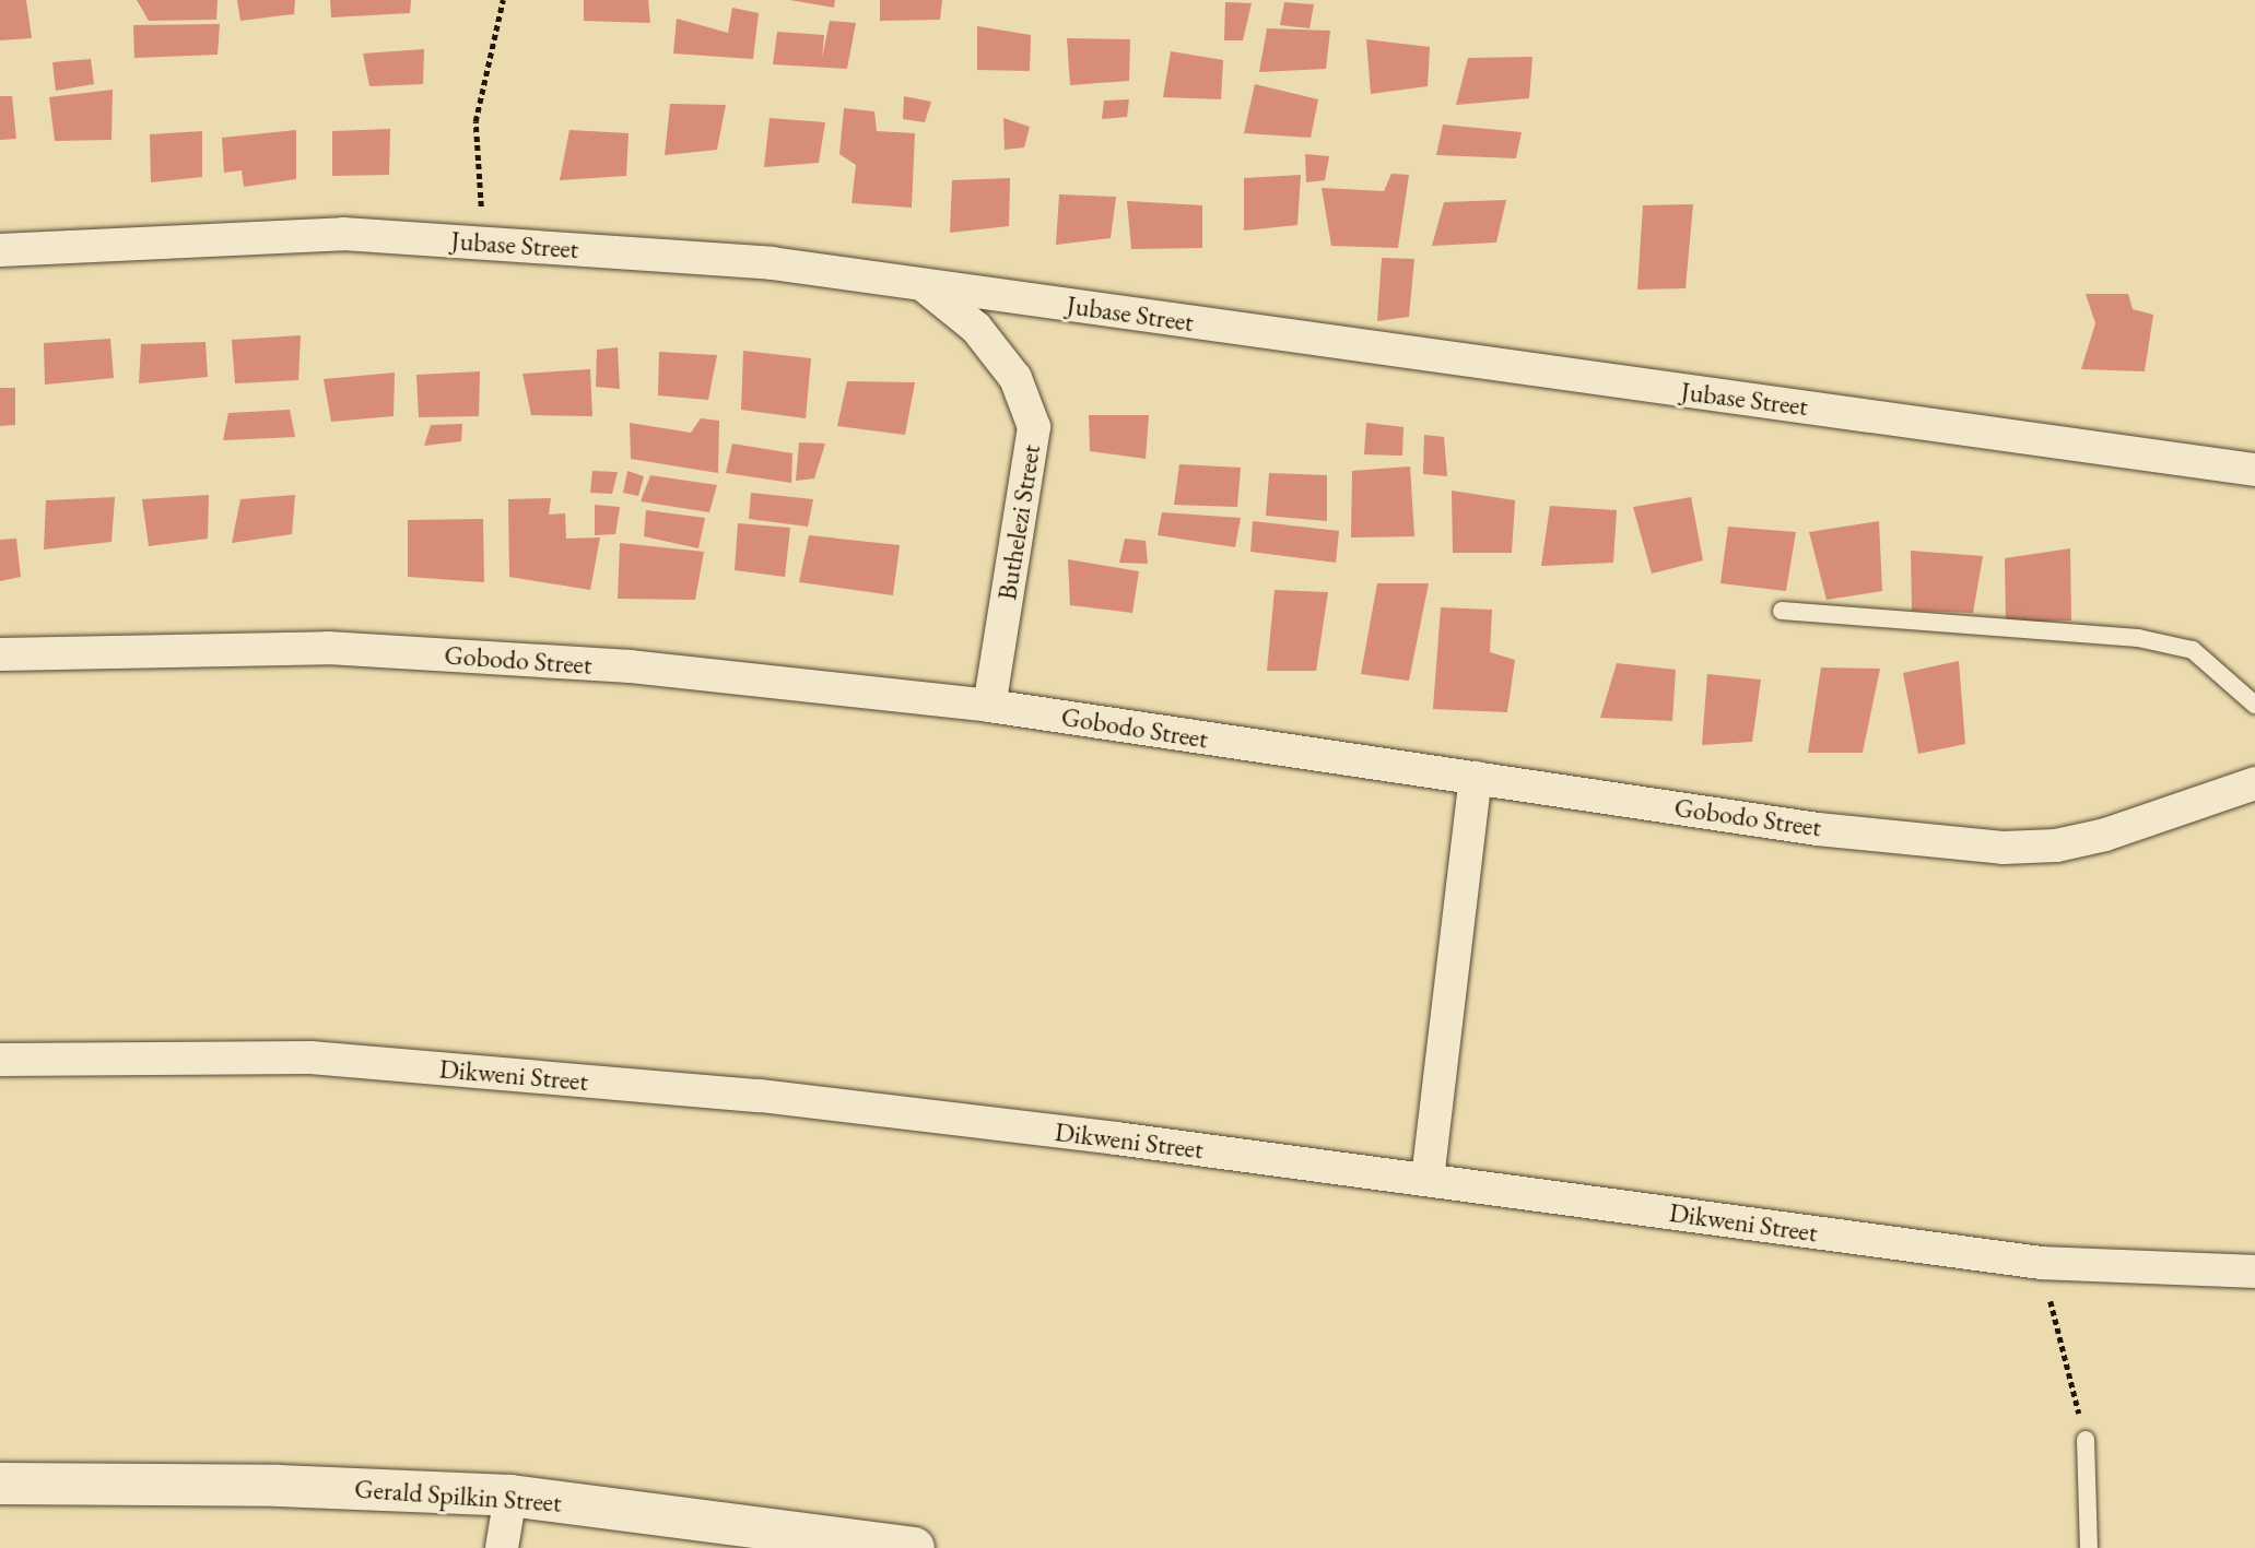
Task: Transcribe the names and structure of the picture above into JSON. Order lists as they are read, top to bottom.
{
  "streets": {
    "street": [
      "Jubase Street",
      "Buthelezi Street",
      "Gobodo Street",
      "Dikweni Street",
      "Gerald Spilkin Street"
    ]
  },
  "crossings": [
    ["Jubase Street", "Buthelezi Street"],
    ["Buthelezi Street", "Gobodo Street"]
  ]
}
